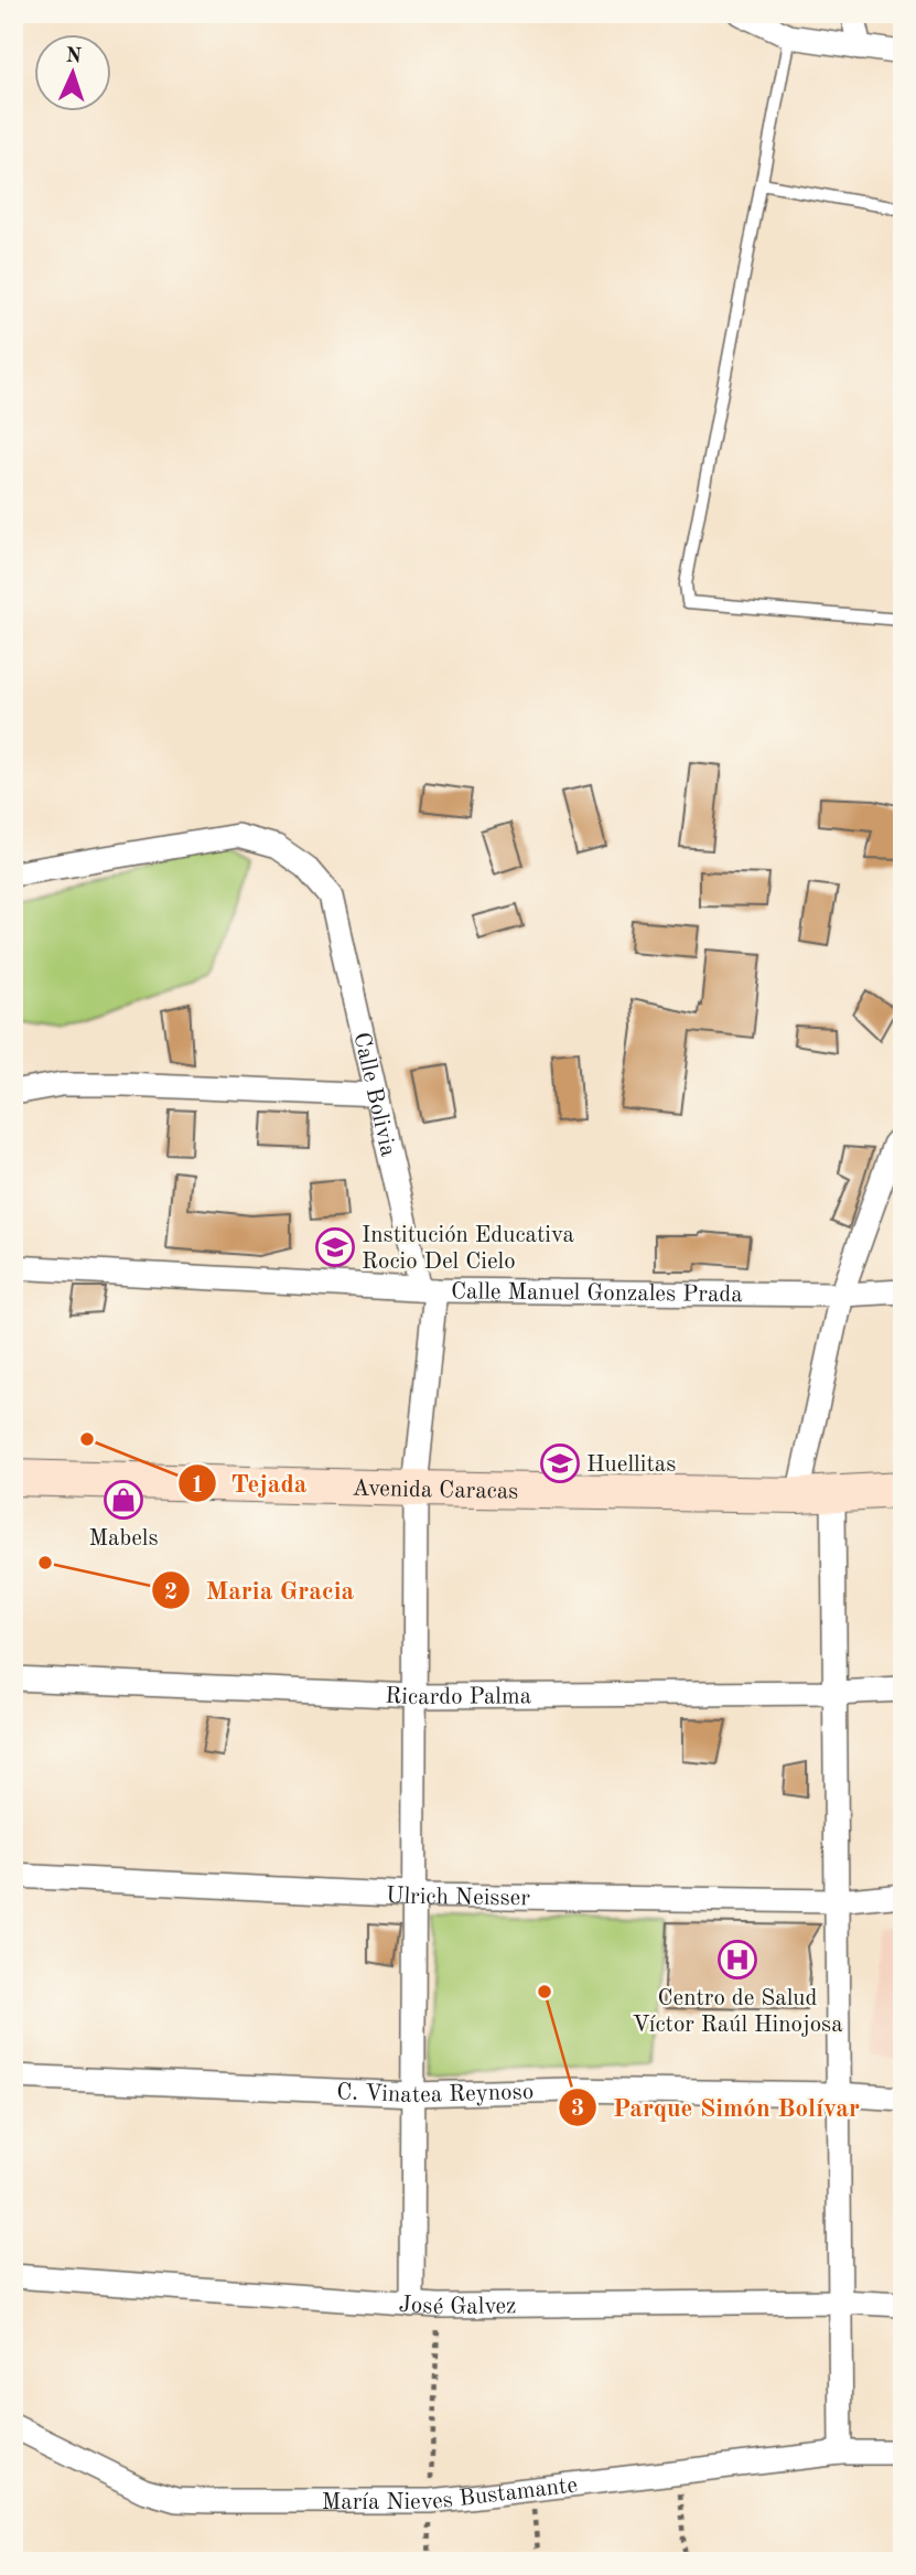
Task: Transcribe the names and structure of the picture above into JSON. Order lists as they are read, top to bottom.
{
  "streets": {
    "main road": ["Avenida Caracas"],
    "street": [
      "Calle Bolivia",
      "Calle Manuel Gonzales Prada",
      "Ricardo Palma",
      "Ulrich Neisser",
      "C. Vinatea Reynoso",
      "José Galvez",
      "María Nieves Bustamante"
    ]
  },
  "crossings": [
    ["Calle Bolivia", "Calle Manuel Gonzales Prada"],
    ["Calle Bolivia", "Avenida Caracas"],
    ["Calle Bolivia", "Ricardo Palma"],
    ["Calle Bolivia", "Ulrich Neisser"],
    ["Calle Bolivia", "C. Vinatea Reynoso"],
    ["Calle Bolivia", "José Galvez"]
  ],
  "places": {
    "school or university": ["Institución Educativa Rocio Del Cielo", "Huellitas"],
    "other": ["Tejada", "Maria Gracia", "Parque Simón Bolívar"],
    "shop": ["Mabels"],
    "hospital": ["Centro de Salud Víctor Raúl Hinojosa"]
  },
  "north": "top"
}
